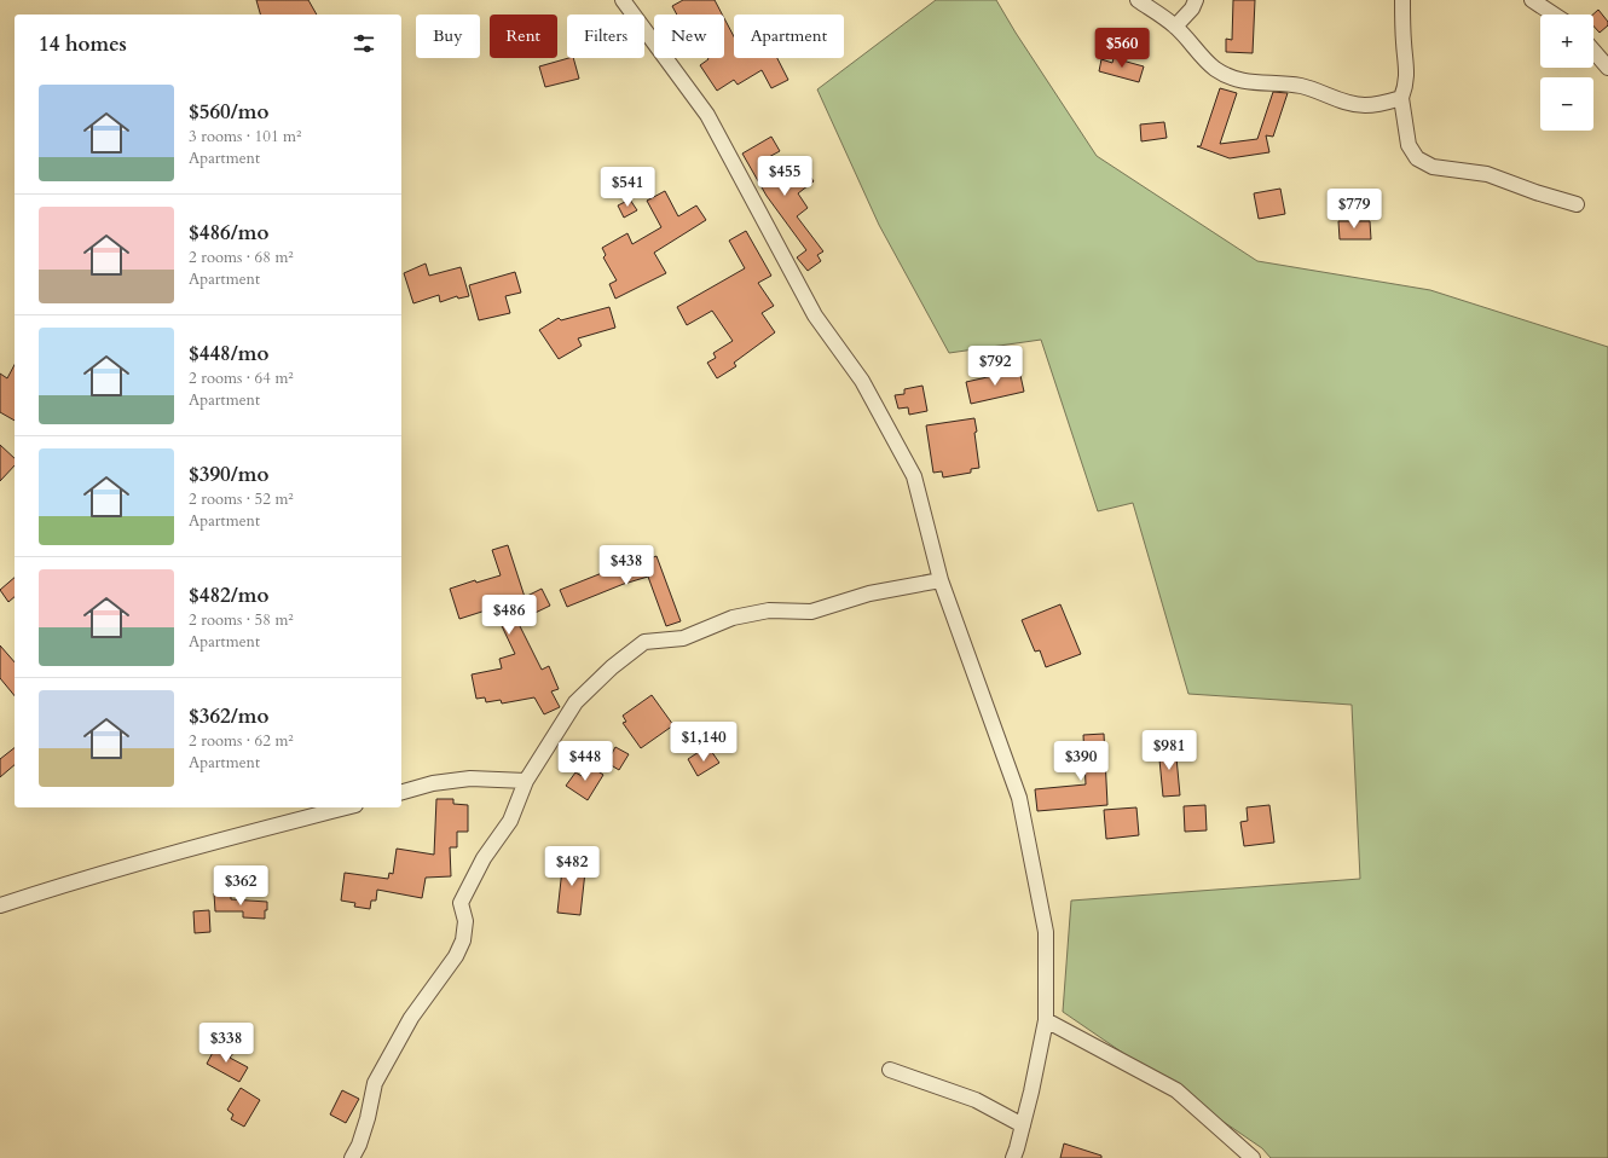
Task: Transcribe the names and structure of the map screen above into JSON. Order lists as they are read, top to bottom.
{
  "page": {
    "map_buttons": ["+", "−"],
    "chip": [
      "Buy",
      "Rent",
      "Filters",
      "New",
      "Apartment"
    ],
    "heading": "14 homes",
    "price": [
      "$560",
      "$455",
      "$541",
      "$779",
      "$792",
      "$438",
      "$486",
      "$1,140",
      "$981",
      "$448",
      "$390",
      "$482",
      "$362",
      "$338"
    ],
    "list": [
      {
        "name": "$560/mo",
        "note": "3 rooms · 101 m² · Apartment"
      },
      {
        "name": "$486/mo",
        "note": "2 rooms · 68 m² · Apartment"
      },
      {
        "name": "$448/mo",
        "note": "2 rooms · 64 m² · Apartment"
      },
      {
        "name": "$390/mo",
        "note": "2 rooms · 52 m² · Apartment"
      },
      {
        "name": "$482/mo",
        "note": "2 rooms · 58 m² · Apartment"
      },
      {
        "name": "$362/mo",
        "note": "2 rooms · 62 m² · Apartment"
      }
    ]
  }
}
